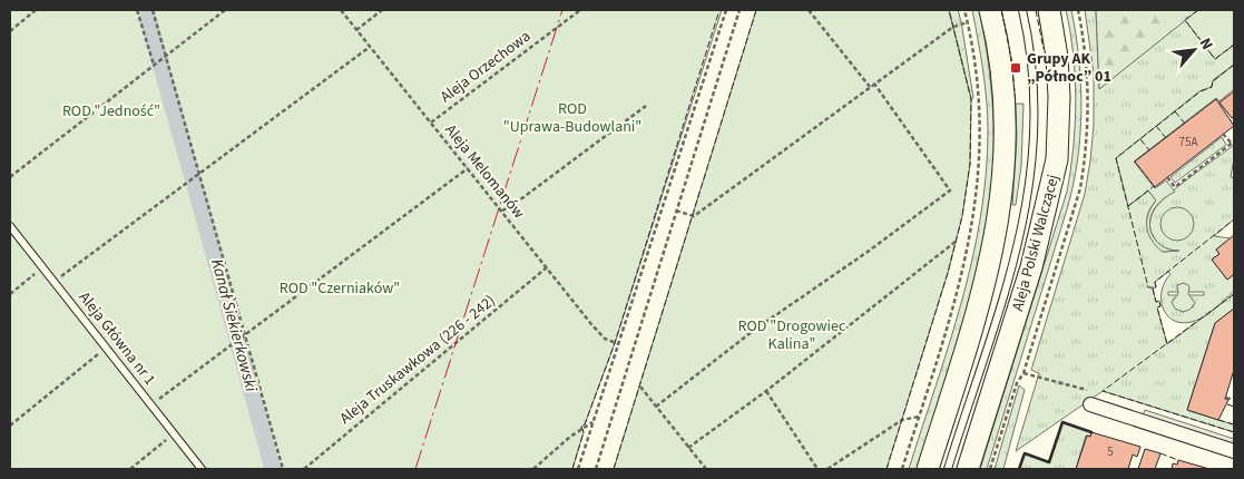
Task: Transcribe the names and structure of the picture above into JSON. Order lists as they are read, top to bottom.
{
  "streets": {
    "main road": ["Aleja Polski Walczącej"],
    "lane": ["Aleja Główna nr 1"],
    "path": ["Aleja Orzechowa", "Aleja Melomanów", "Aleja Truskawkowa (226 - 242)"]
  },
  "crossings": [
    ["Aleja Orzechowa", "Aleja Melomanów"],
    ["Aleja Melomanów", "Aleja Truskawkowa (226 - 242)"]
  ],
  "water": ["Kanał Siekierkowski"],
  "parks": [
    "ROD \"Uprawa-Budowlani\"",
    "ROD \"Jedność\"",
    "ROD \"Czerniaków\"",
    "ROD \"Drogowiec Kalina\""
  ],
  "places": {
    "transit": ["Grupy AK „Północ” 01"]
  },
  "house_numbers": ["75A", "5"],
  "north": "top right"
}
